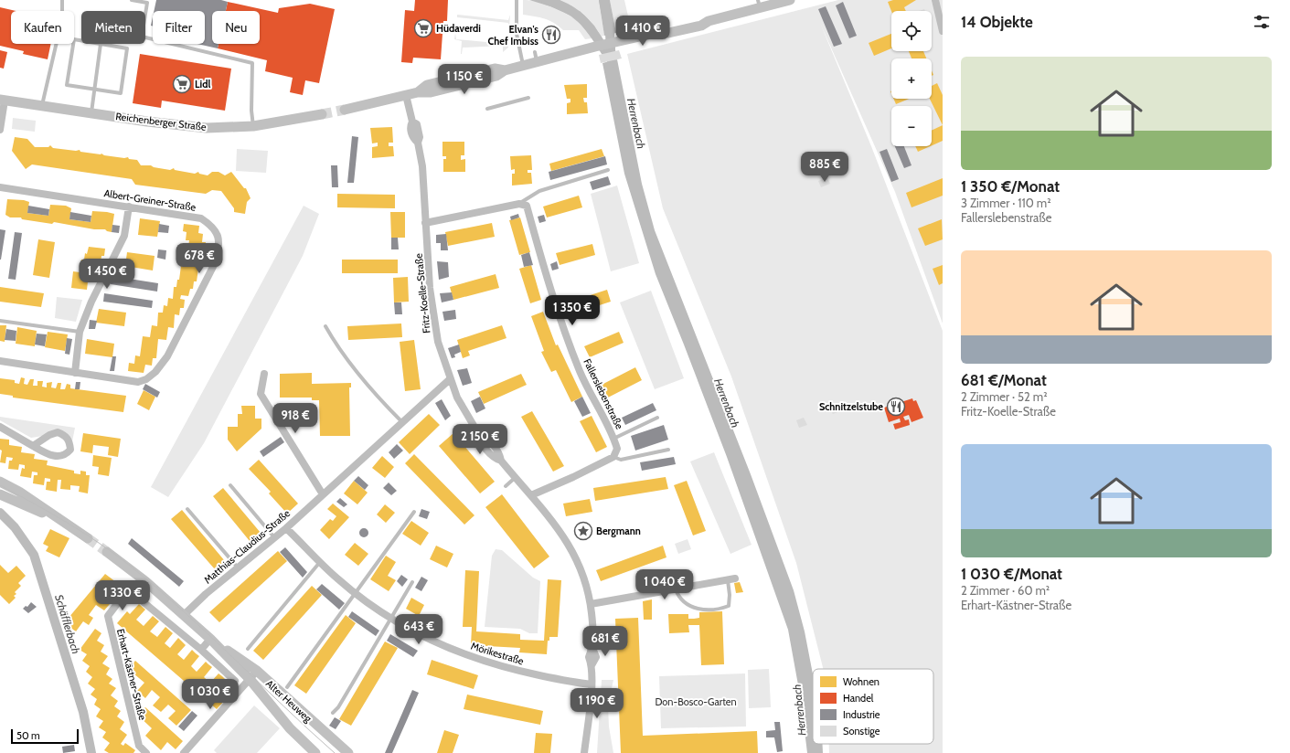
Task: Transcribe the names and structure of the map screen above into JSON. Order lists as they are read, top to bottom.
{
  "streets": {
    "street": [
      "Reichenberger Straße",
      "Albert-Greiner-Straße",
      "Fritz-Koelle-Straße",
      "Fallerslebenstraße",
      "Matthias-Claudius-Straße",
      "Mörikestraße",
      "Erhart-Kästner-Straße",
      "Alter Heuweg"
    ]
  },
  "crossings": [
    ["Fritz-Koelle-Straße", "Matthias-Claudius-Straße"],
    ["Fritz-Koelle-Straße", "Mörikestraße"],
    ["Matthias-Claudius-Straße", "Mörikestraße"],
    ["Matthias-Claudius-Straße", "Alter Heuweg"]
  ],
  "water": ["Herrenbach", "Schäfflerbach"],
  "parks": ["Don-Bosco-Garten"],
  "places": {
    "supermarket": ["Hüdaverdi", "Lidl"],
    "restaurant": ["Elvan's Chef Imbiss", "Schnitzelstube"],
    "place": ["Bergmann"]
  },
  "legend": [
    "Wohnen",
    "Handel",
    "Industrie",
    "Sonstige"
  ],
  "scale_bar": "50 m",
  "page": {
    "heading": "14 Objekte",
    "map_buttons": ["+", "−"],
    "chip": [
      "Kaufen",
      "Mieten",
      "Filter",
      "Neu"
    ],
    "price": [
      "1 410 €",
      "1 150 €",
      "885 €",
      "678 €",
      "1 450 €",
      "1 350 €",
      "918 €",
      "2 150 €",
      "1 040 €",
      "1 330 €",
      "643 €",
      "681 €",
      "1 030 €",
      "1 190 €"
    ],
    "list": [
      {
        "name": "1 350 €/Monat",
        "note": "3 Zimmer · 110 m² · Fallerslebenstraße"
      },
      {
        "name": "681 €/Monat",
        "note": "2 Zimmer · 52 m² · Fritz-Koelle-Straße"
      },
      {
        "name": "1 030 €/Monat",
        "note": "2 Zimmer · 60 m² · Erhart-Kästner-Straße"
      }
    ],
    "scale": "50 m"
  }
}
